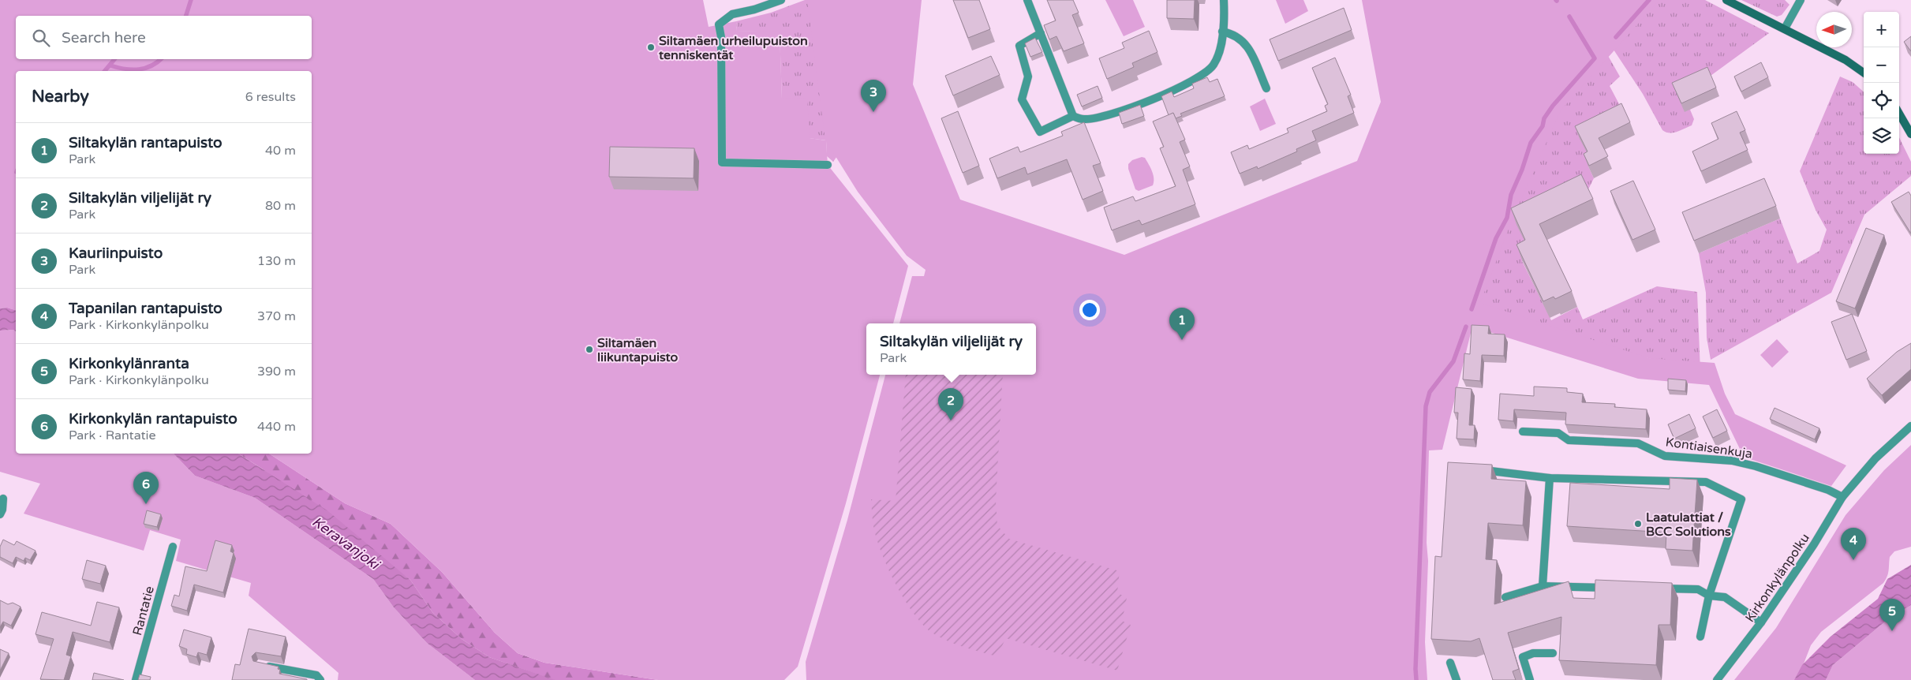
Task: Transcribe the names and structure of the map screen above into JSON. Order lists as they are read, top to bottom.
{
  "streets": {
    "street": ["Kontiaisenkuja", "Kirkonkylänpolku", "Rantatie"]
  },
  "crossings": [
    ["Kontiaisenkuja", "Kirkonkylänpolku"]
  ],
  "water": ["Keravanjoki"],
  "places": ["Siltamäen urheilupuiston tenniskentät", "Siltamäen liikuntapuisto", "Laatulattiat / BCC Solutions"],
  "north": "left",
  "page": {
    "map_buttons": ["+", "−"],
    "search": "Search here",
    "heading": ["Nearby", "6 results"],
    "pins": [
      "3",
      "1",
      "2",
      "6",
      "4",
      "5"
    ],
    "list": [
      {
        "mark": "1",
        "name": "Siltakylän rantapuisto",
        "note": "Park",
        "value": "40 m"
      },
      {
        "mark": "2",
        "name": "Siltakylän viljelijät ry",
        "note": "Park",
        "value": "80 m"
      },
      {
        "mark": "3",
        "name": "Kauriinpuisto",
        "note": "Park",
        "value": "130 m"
      },
      {
        "mark": "4",
        "name": "Tapanilan rantapuisto",
        "note": "Park · Kirkonkylänpolku",
        "value": "370 m"
      },
      {
        "mark": "5",
        "name": "Kirkonkylänranta",
        "note": "Park · Kirkonkylänpolku",
        "value": "390 m"
      },
      {
        "mark": "6",
        "name": "Kirkonkylän rantapuisto",
        "note": "Park · Rantatie",
        "value": "440 m"
      }
    ],
    "popup": ["Siltakylän viljelijät ry", "Park"]
  }
}
